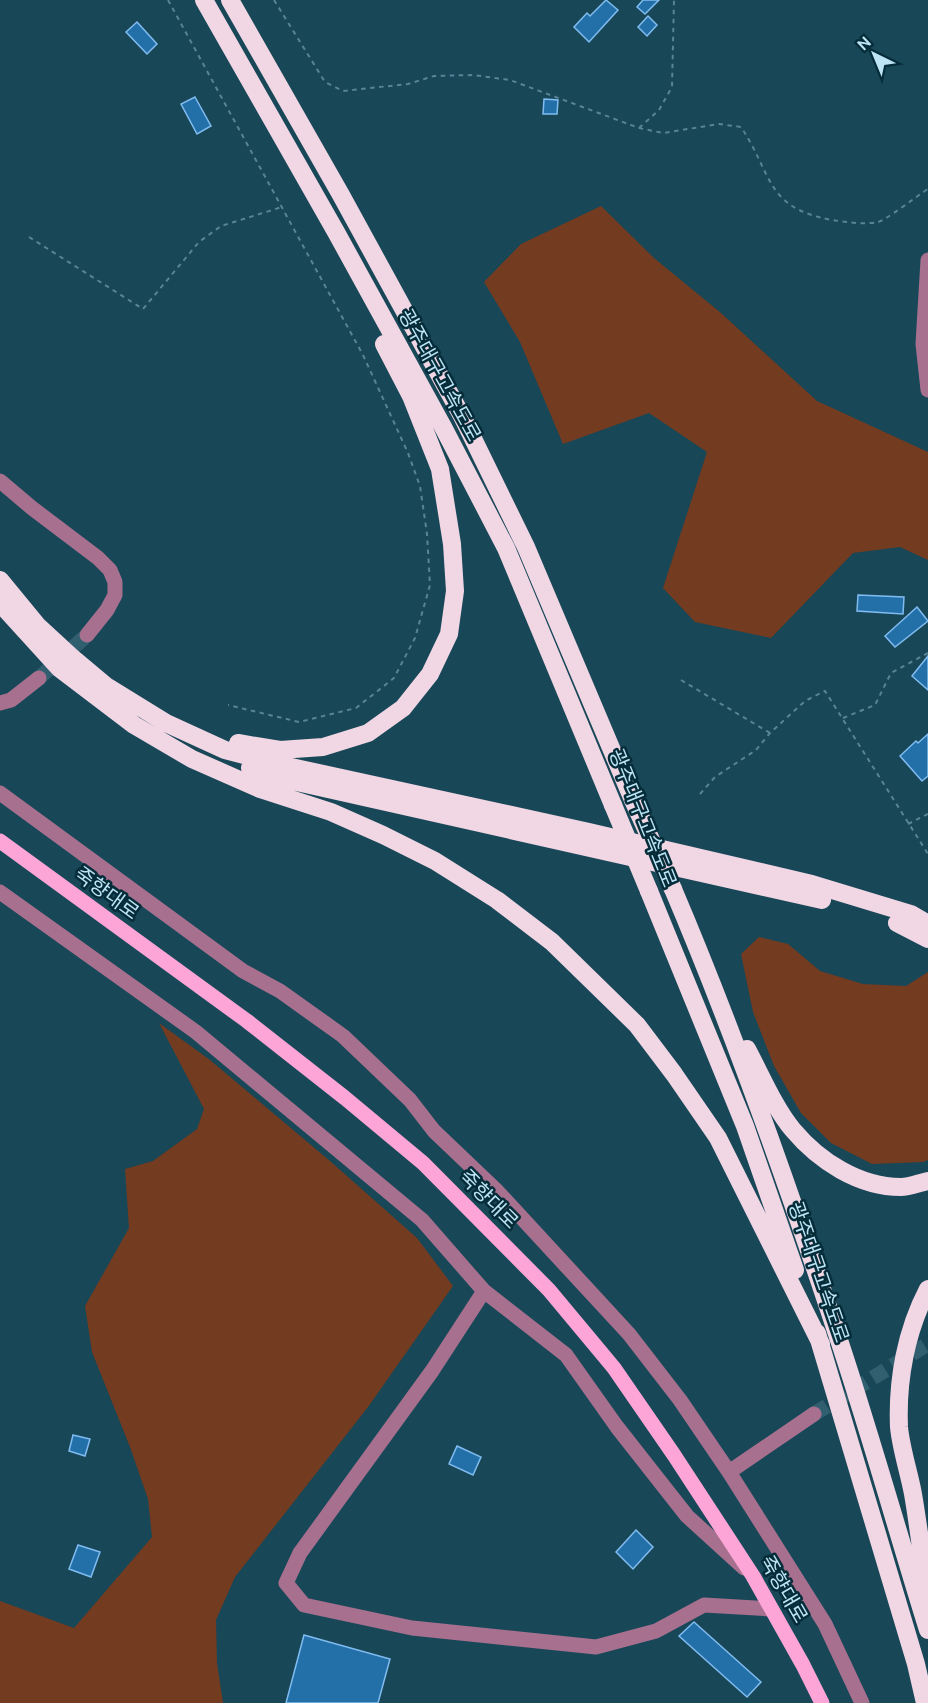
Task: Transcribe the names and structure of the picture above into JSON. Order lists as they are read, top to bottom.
{
  "streets": {
    "highway": ["광주대구고속도로"],
    "main road": ["죽향대로"]
  },
  "north": "top left"
}
